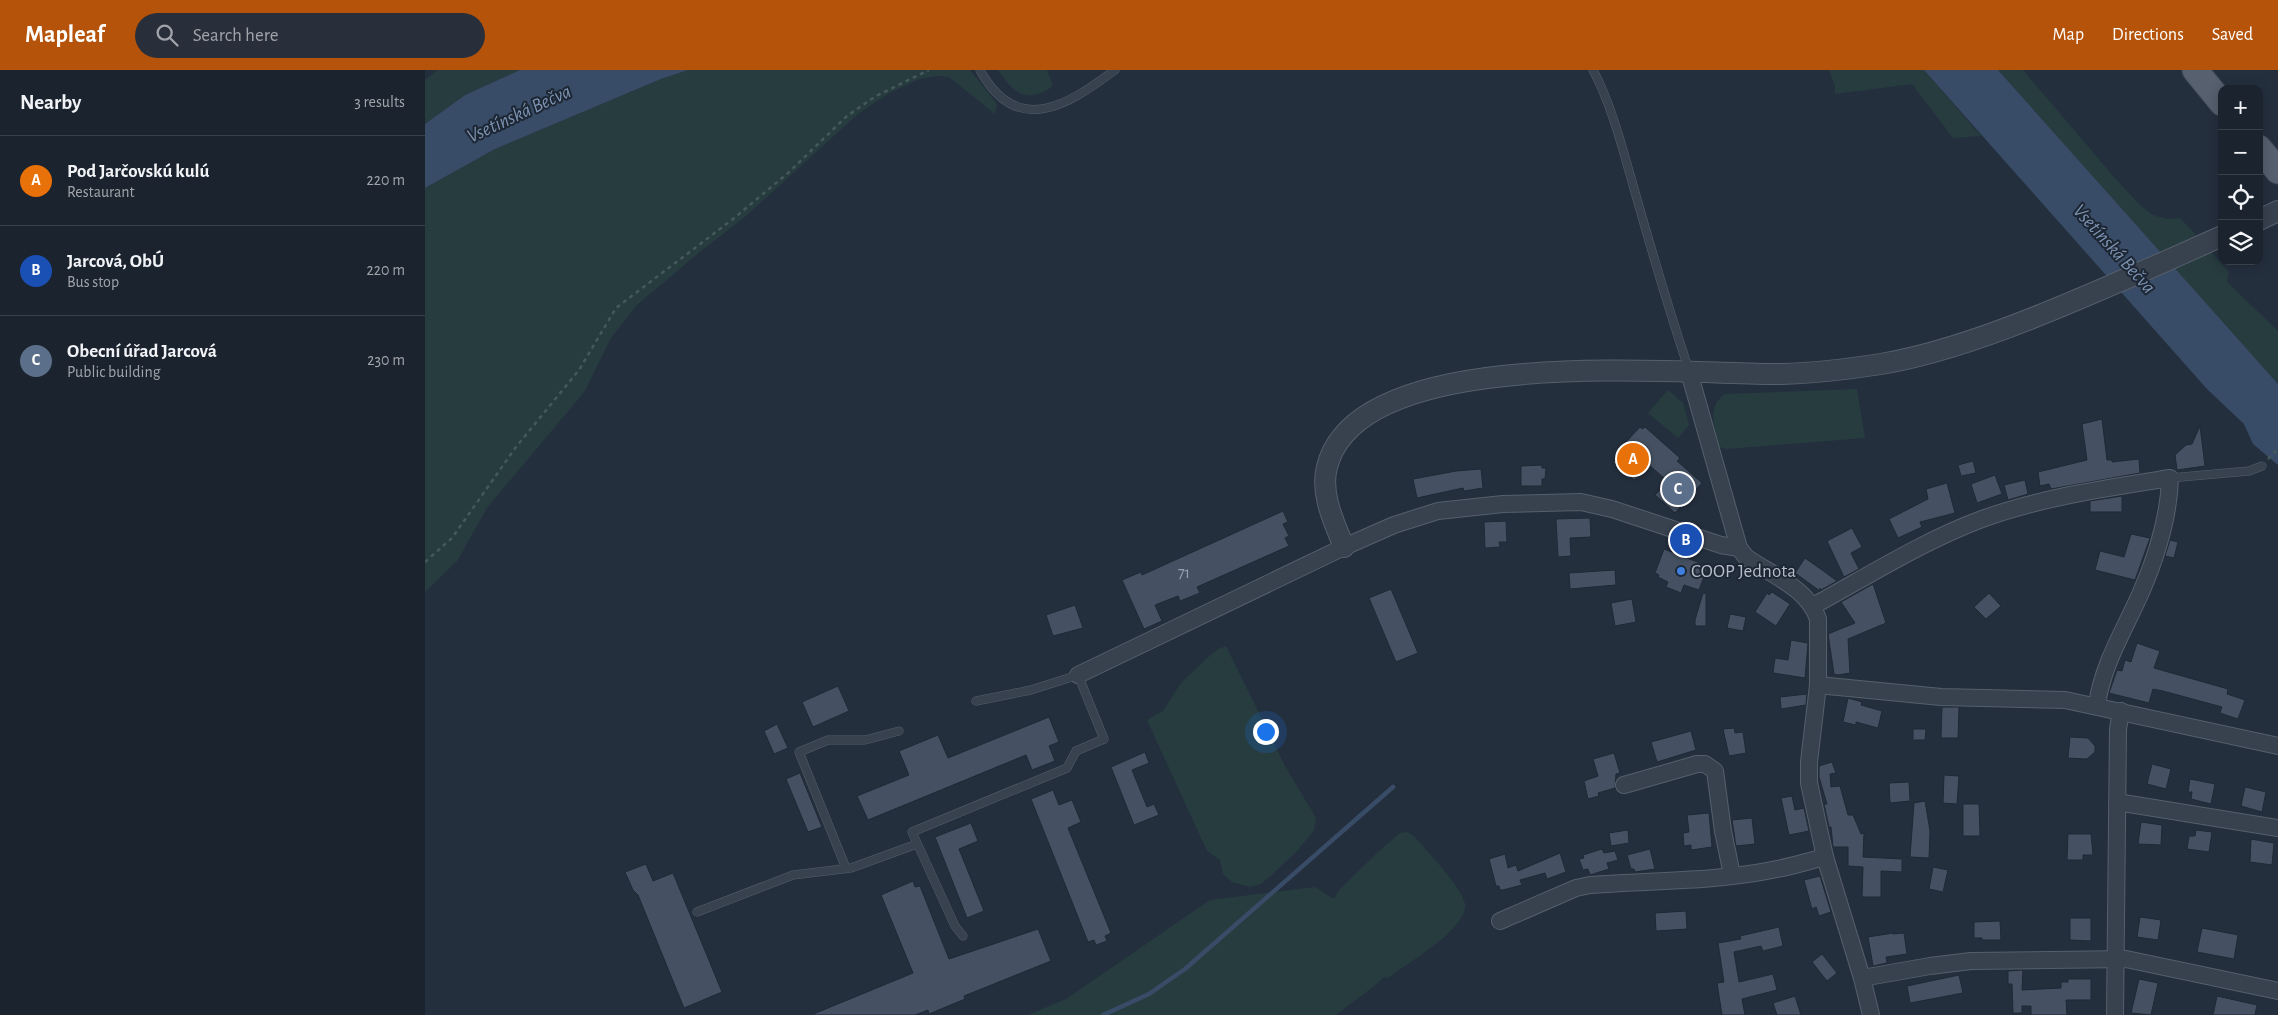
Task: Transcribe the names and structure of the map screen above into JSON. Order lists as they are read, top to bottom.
{
  "water": ["Vsetínská Bečva"],
  "places": ["COOP Jednota"],
  "house_numbers": ["71"],
  "page": {
    "header": "Mapleaf",
    "search": "Search here",
    "nav": ["Map", "Directions", "Saved"],
    "heading": ["Nearby", "3 results"],
    "map_buttons": ["+", "−"],
    "list": [
      {
        "mark": "A",
        "name": "Pod Jarčovskú kulú",
        "note": "Restaurant",
        "value": "220 m"
      },
      {
        "mark": "B",
        "name": "Jarcová, ObÚ",
        "note": "Bus stop",
        "value": "220 m"
      },
      {
        "mark": "C",
        "name": "Obecní úřad Jarcová",
        "note": "Public building",
        "value": "230 m"
      }
    ],
    "pins": ["A", "C", "B"]
  }
}
